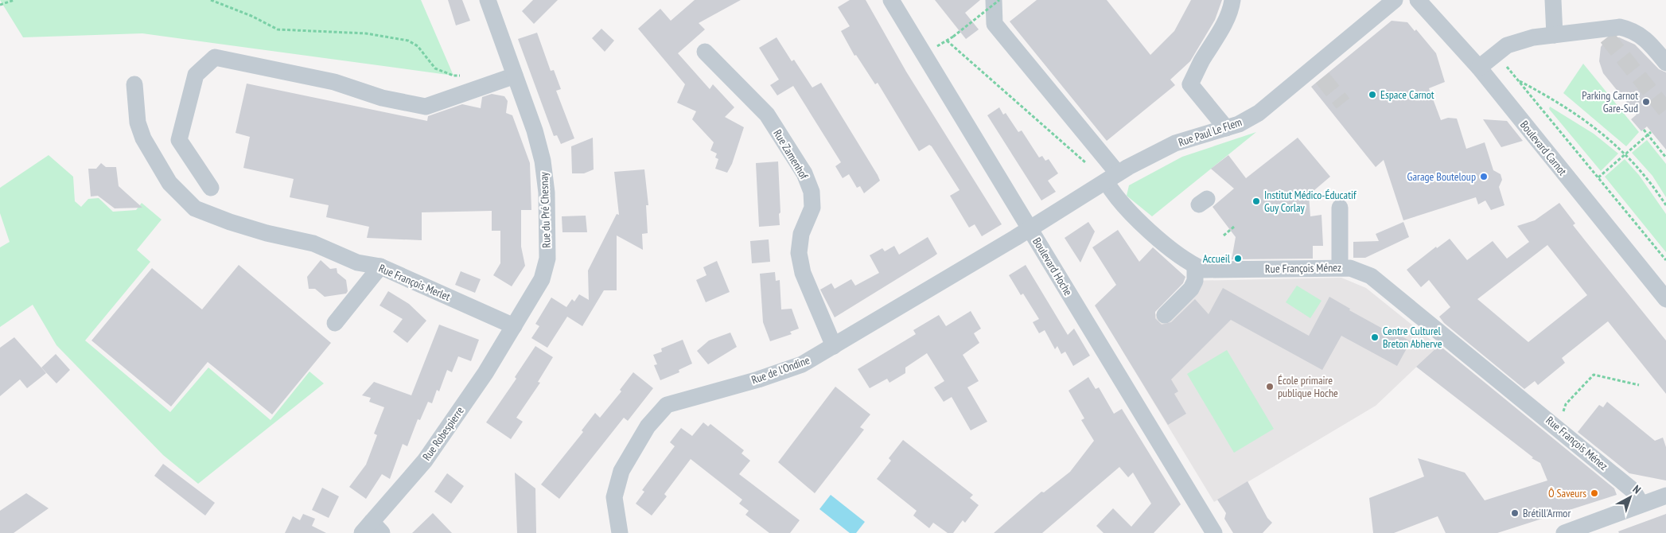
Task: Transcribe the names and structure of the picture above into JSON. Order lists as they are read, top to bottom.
{
  "streets": {
    "street": [
      "Rue Paul Le Flem",
      "Boulevard Carnot",
      "Rue Zamenhof",
      "Rue du Pré Chesnay",
      "Boulevard Hoche",
      "Rue François Ménez",
      "Rue François Merlet",
      "Rue de l'Ondine",
      "Rue Robespierre"
    ]
  },
  "crossings": [
    ["Rue Paul Le Flem", "Boulevard Hoche"],
    ["Rue Paul Le Flem", "Rue François Ménez"],
    ["Rue Paul Le Flem", "Rue de l'Ondine"],
    ["Rue Zamenhof", "Rue de l'Ondine"],
    ["Rue du Pré Chesnay", "Rue François Merlet"],
    ["Rue du Pré Chesnay", "Rue Robespierre"],
    ["Boulevard Hoche", "Rue de l'Ondine"],
    ["Rue François Merlet", "Rue Robespierre"]
  ],
  "places": [
    "Espace Carnot",
    "Parking Carnot Gare-Sud",
    "Garage Bouteloup",
    "Institut Médico-Éducatif Guy Corlay",
    "Accueil",
    "Centre Culturel Breton Abherve",
    "École primaire publique Hoche",
    "Ô Saveurs",
    "Brétill'Armor"
  ],
  "north": "top right"
}
